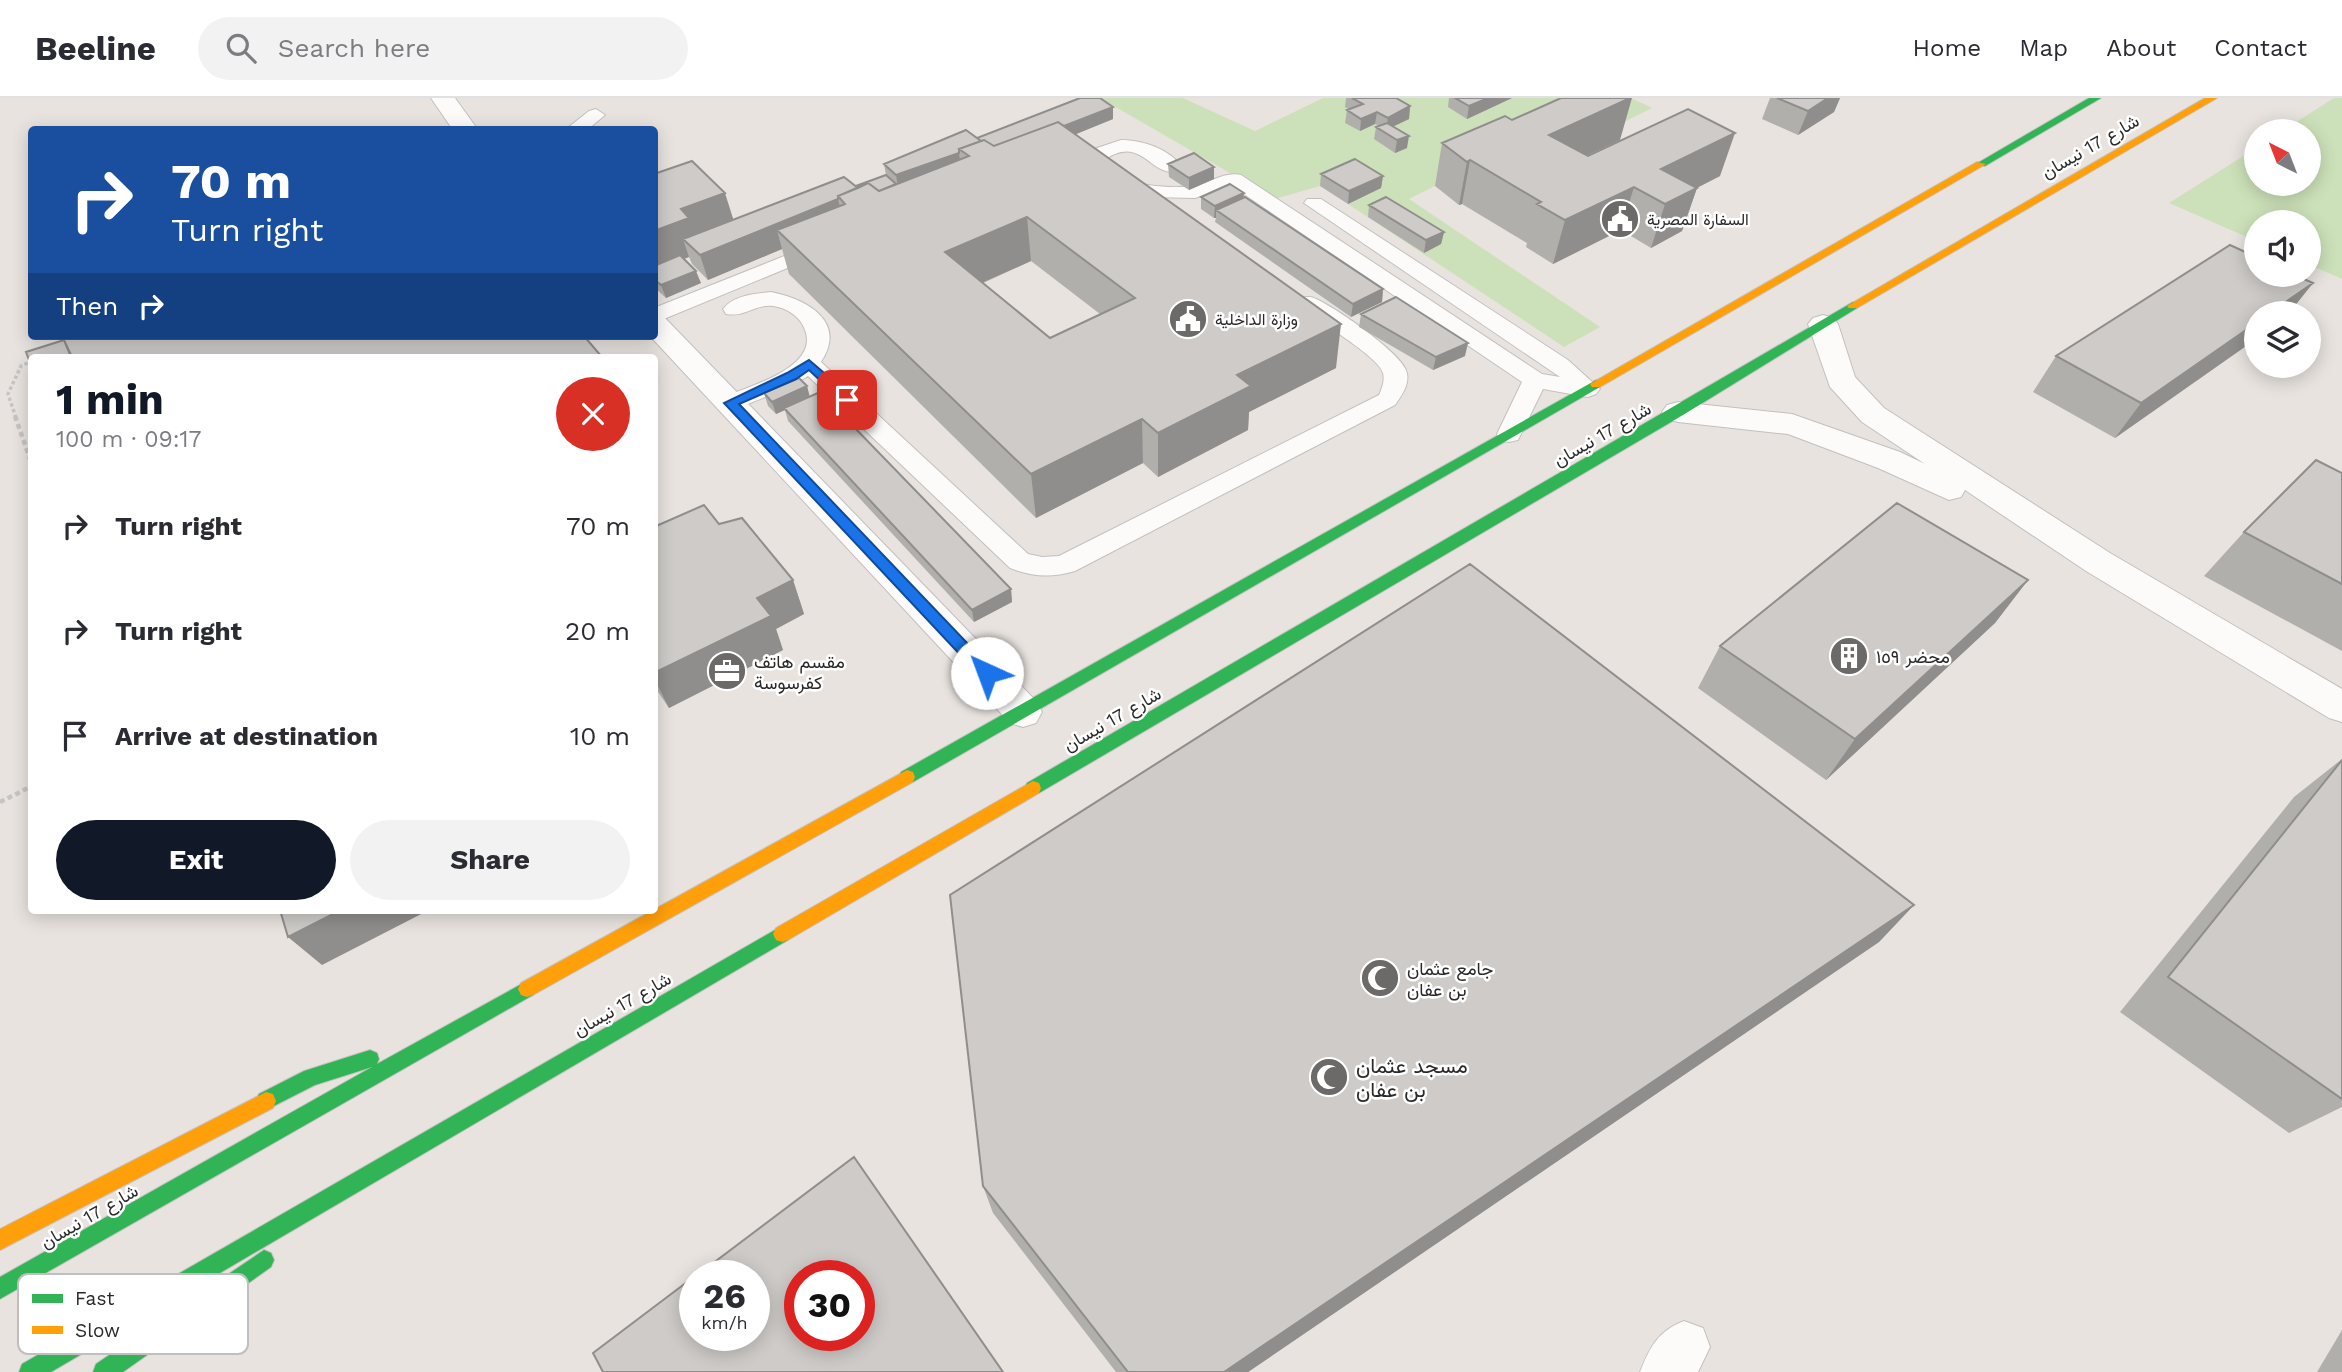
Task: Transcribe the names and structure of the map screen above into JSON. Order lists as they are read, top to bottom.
{
  "streets": {
    "main road": ["شارع 17 نيسان"]
  },
  "places": {
    "public building": ["السفارة المصرية", "وزارة الداخلية"],
    "building": ["محضر ١٥٩"],
    "office": ["مقسم هاتف كفرسوسة"],
    "mosque": ["جامع عثمان بن عفان", "مسجد عثمان بن عفان"]
  },
  "legend": ["Fast", "Slow"],
  "north": "top left",
  "page": {
    "header": "Beeline",
    "search": "Search here",
    "nav": [
      "Home",
      "Map",
      "About",
      "Contact"
    ],
    "turn": ["70 m", "Turn right"],
    "then": "Then",
    "heading": ["1 min", "100 m · 09:17"],
    "list": [
      {
        "name": "Turn right",
        "value": "70 m"
      },
      {
        "name": "Turn right",
        "value": "20 m"
      },
      {
        "name": "Arrive at destination",
        "value": "10 m"
      }
    ],
    "buttons": ["Exit", "Share"],
    "speed": "26 km/h",
    "limit": "30"
  }
}
